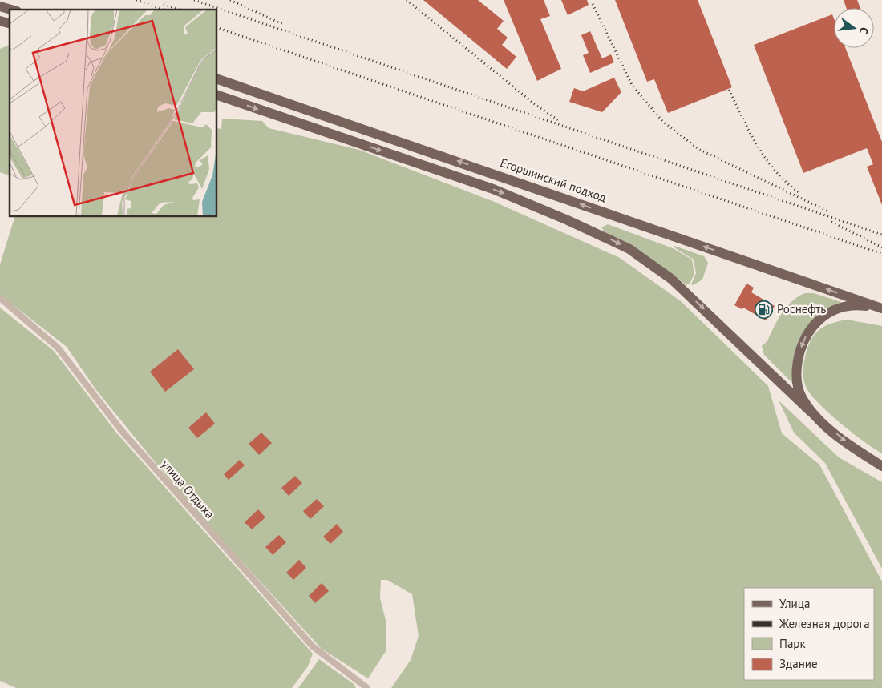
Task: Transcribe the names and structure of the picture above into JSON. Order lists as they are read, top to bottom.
{
  "streets": {
    "main road": ["Егоршинский подход"],
    "street": ["улица Отдыха"]
  },
  "places": {
    "fuel station": ["Роснефть"]
  },
  "legend": [
    "Улица",
    "Железная дорога",
    "Парк",
    "Здание"
  ],
  "north": "right"
}
